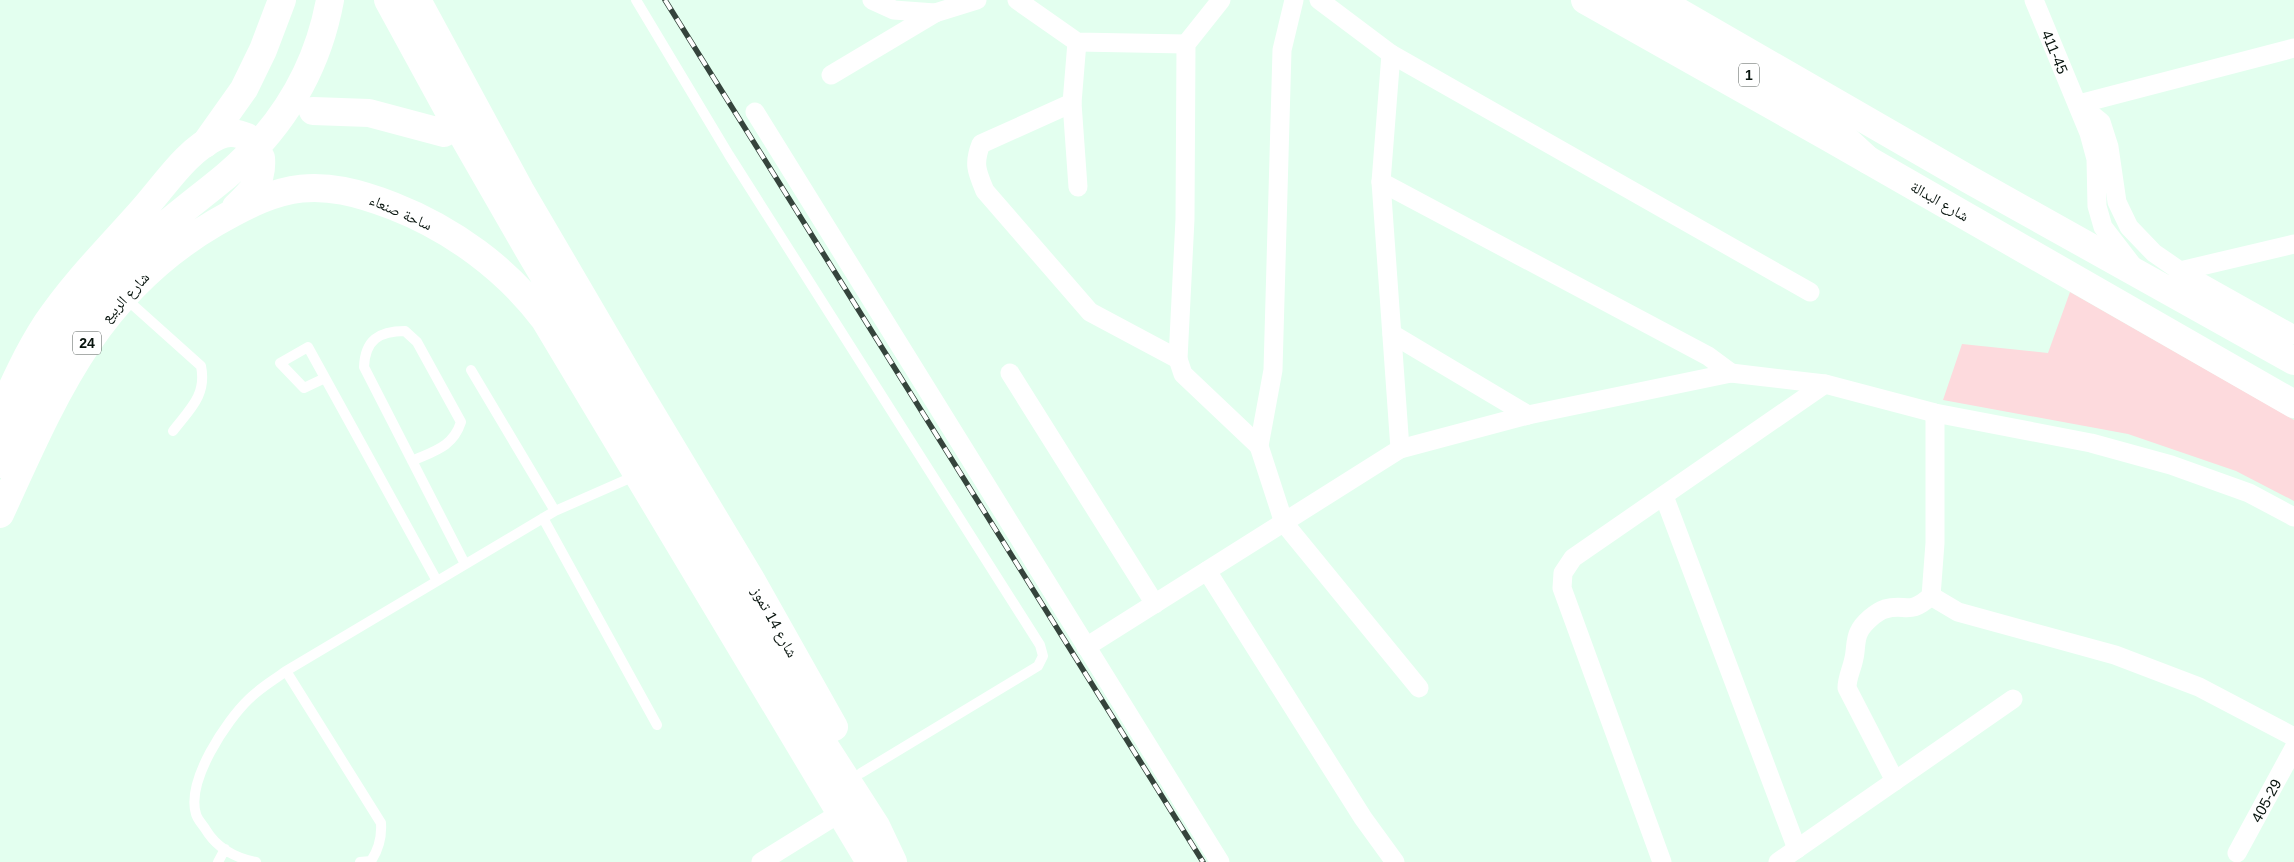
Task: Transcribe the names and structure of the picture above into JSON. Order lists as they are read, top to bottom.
{
  "streets": {
    "main road": [
      "1",
      "شارع البدالة",
      "ساحة صنعاء",
      "شارع الربيع",
      "24",
      "شارع 14 تموز"
    ],
    "street": ["411-45", "405-29"]
  },
  "crossings": [
    ["1", "شارع البدالة"],
    ["ساحة صنعاء", "شارع الربيع"]
  ]
}
